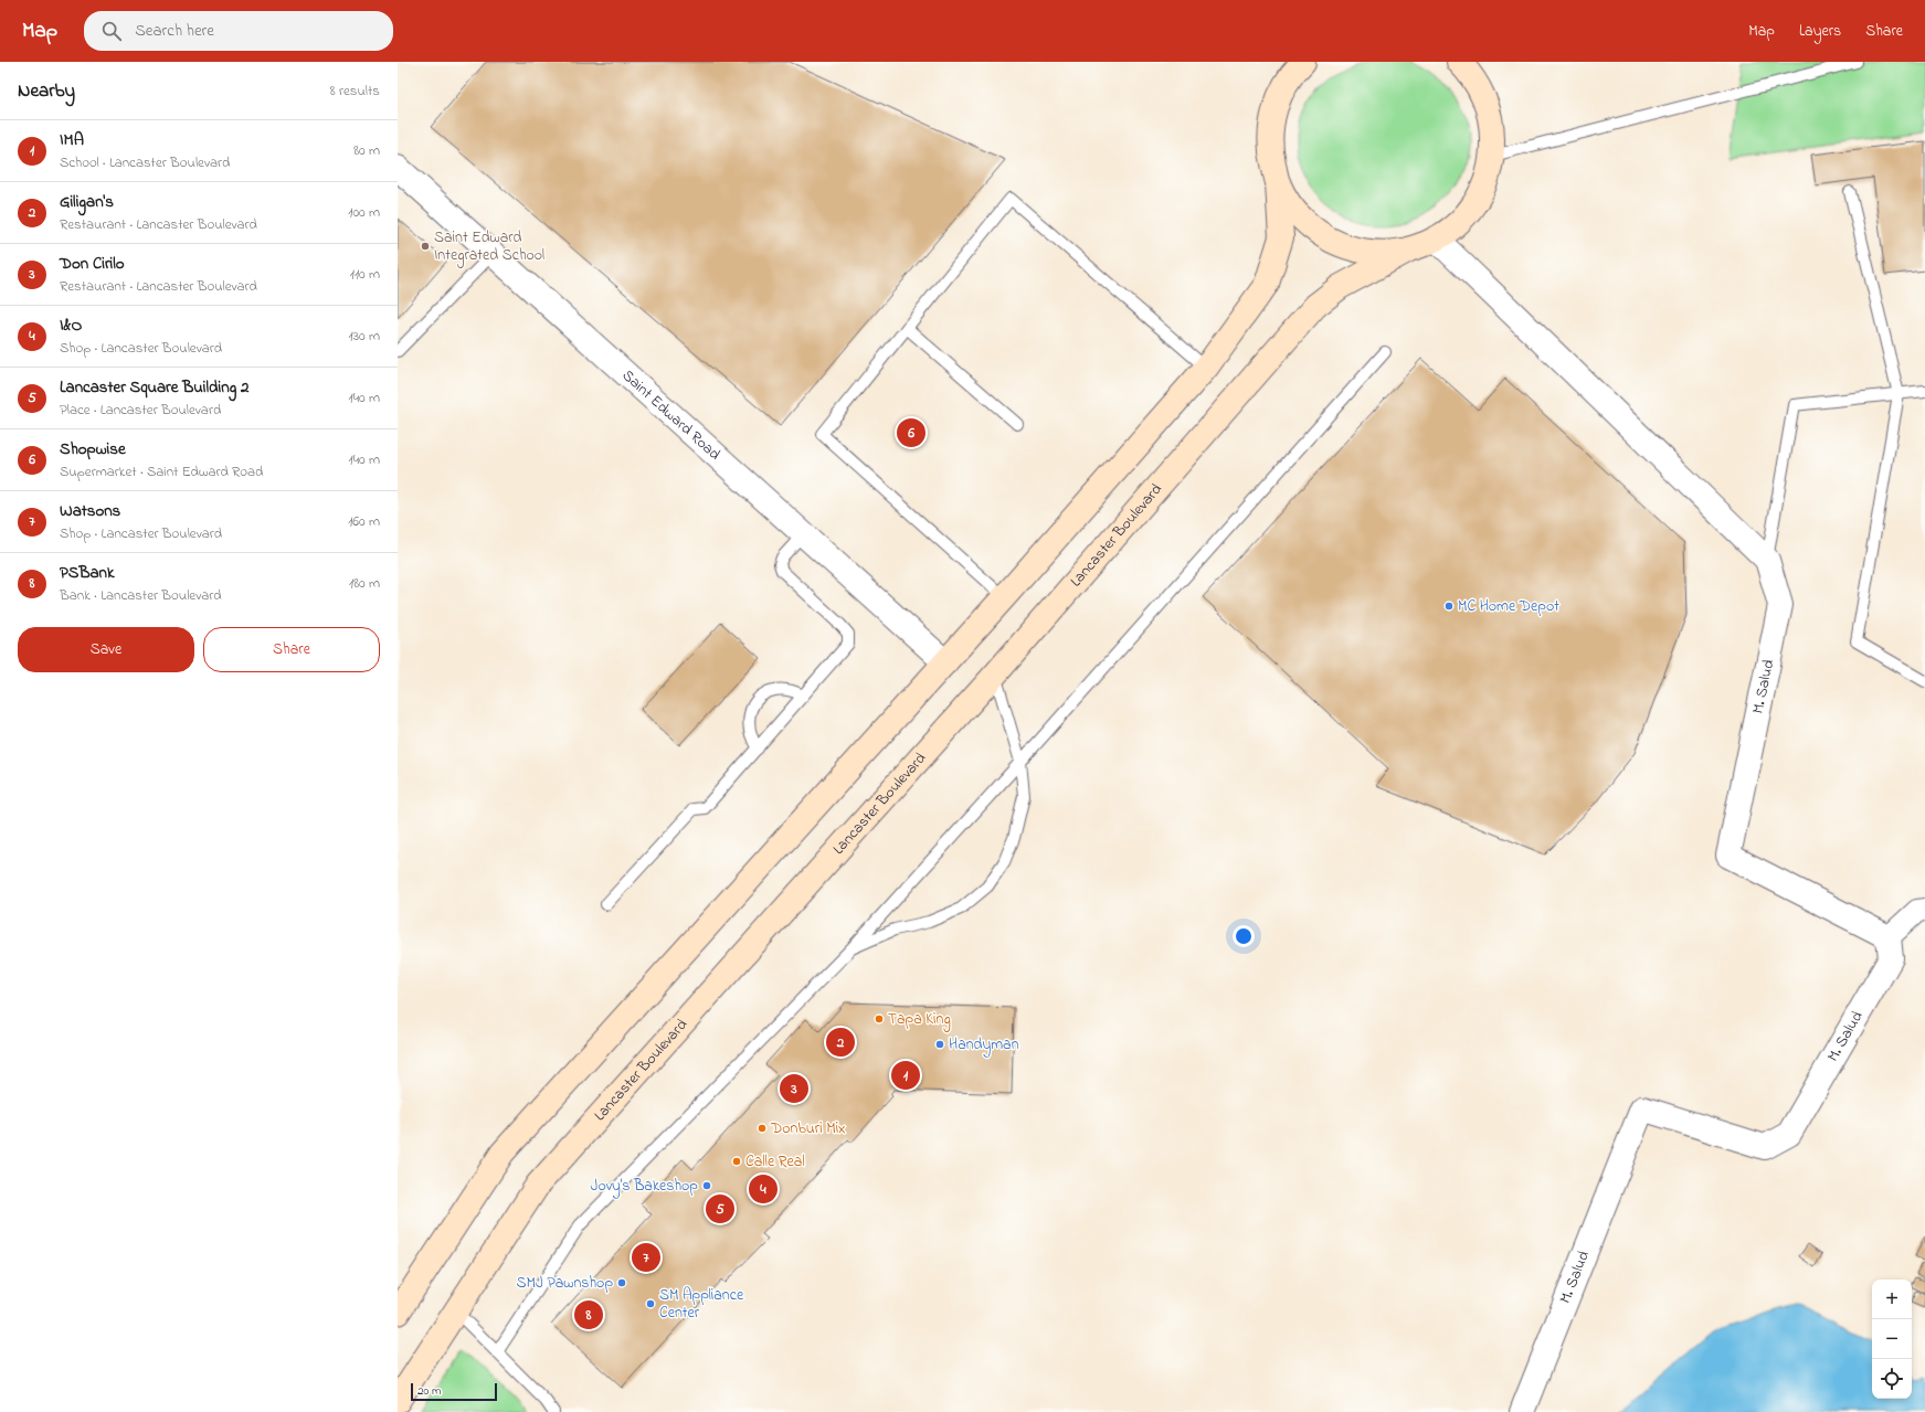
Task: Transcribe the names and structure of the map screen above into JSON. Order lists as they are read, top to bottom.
{
  "streets": {
    "main road": ["Lancaster Boulevard"],
    "street": ["Saint Edward Road", "M. Salud"]
  },
  "places": [
    "Saint Edward Integrated School",
    "MC Home Depot",
    "Tapa King",
    "Handyman",
    "Donburi Mix",
    "Calle Real",
    "Jovy's Bakeshop",
    "SMJ Pawnshop",
    "SM Appliance Center"
  ],
  "scale_bar": "20 m",
  "page": {
    "header": "Map",
    "search": "Search here",
    "nav": ["Map", "Layers", "Share"],
    "heading": ["Nearby", "8 results"],
    "list": [
      {
        "mark": "1",
        "name": "IMA",
        "note": "School · Lancaster Boulevard",
        "value": "80 m"
      },
      {
        "mark": "2",
        "name": "Giligan's",
        "note": "Restaurant · Lancaster Boulevard",
        "value": "100 m"
      },
      {
        "mark": "3",
        "name": "Don Cirilo",
        "note": "Restaurant · Lancaster Boulevard",
        "value": "110 m"
      },
      {
        "mark": "4",
        "name": "I&O",
        "note": "Shop · Lancaster Boulevard",
        "value": "130 m"
      },
      {
        "mark": "5",
        "name": "Lancaster Square Building 2",
        "note": "Place · Lancaster Boulevard",
        "value": "140 m"
      },
      {
        "mark": "6",
        "name": "Shopwise",
        "note": "Supermarket · Saint Edward Road",
        "value": "140 m"
      },
      {
        "mark": "7",
        "name": "Watsons",
        "note": "Shop · Lancaster Boulevard",
        "value": "160 m"
      },
      {
        "mark": "8",
        "name": "PSBank",
        "note": "Bank · Lancaster Boulevard",
        "value": "180 m"
      }
    ],
    "pins": [
      "6",
      "2",
      "1",
      "3",
      "4",
      "5",
      "7",
      "8"
    ],
    "buttons": ["Save", "Share"],
    "map_buttons": ["+", "−"],
    "scale": "20 m"
  }
}
